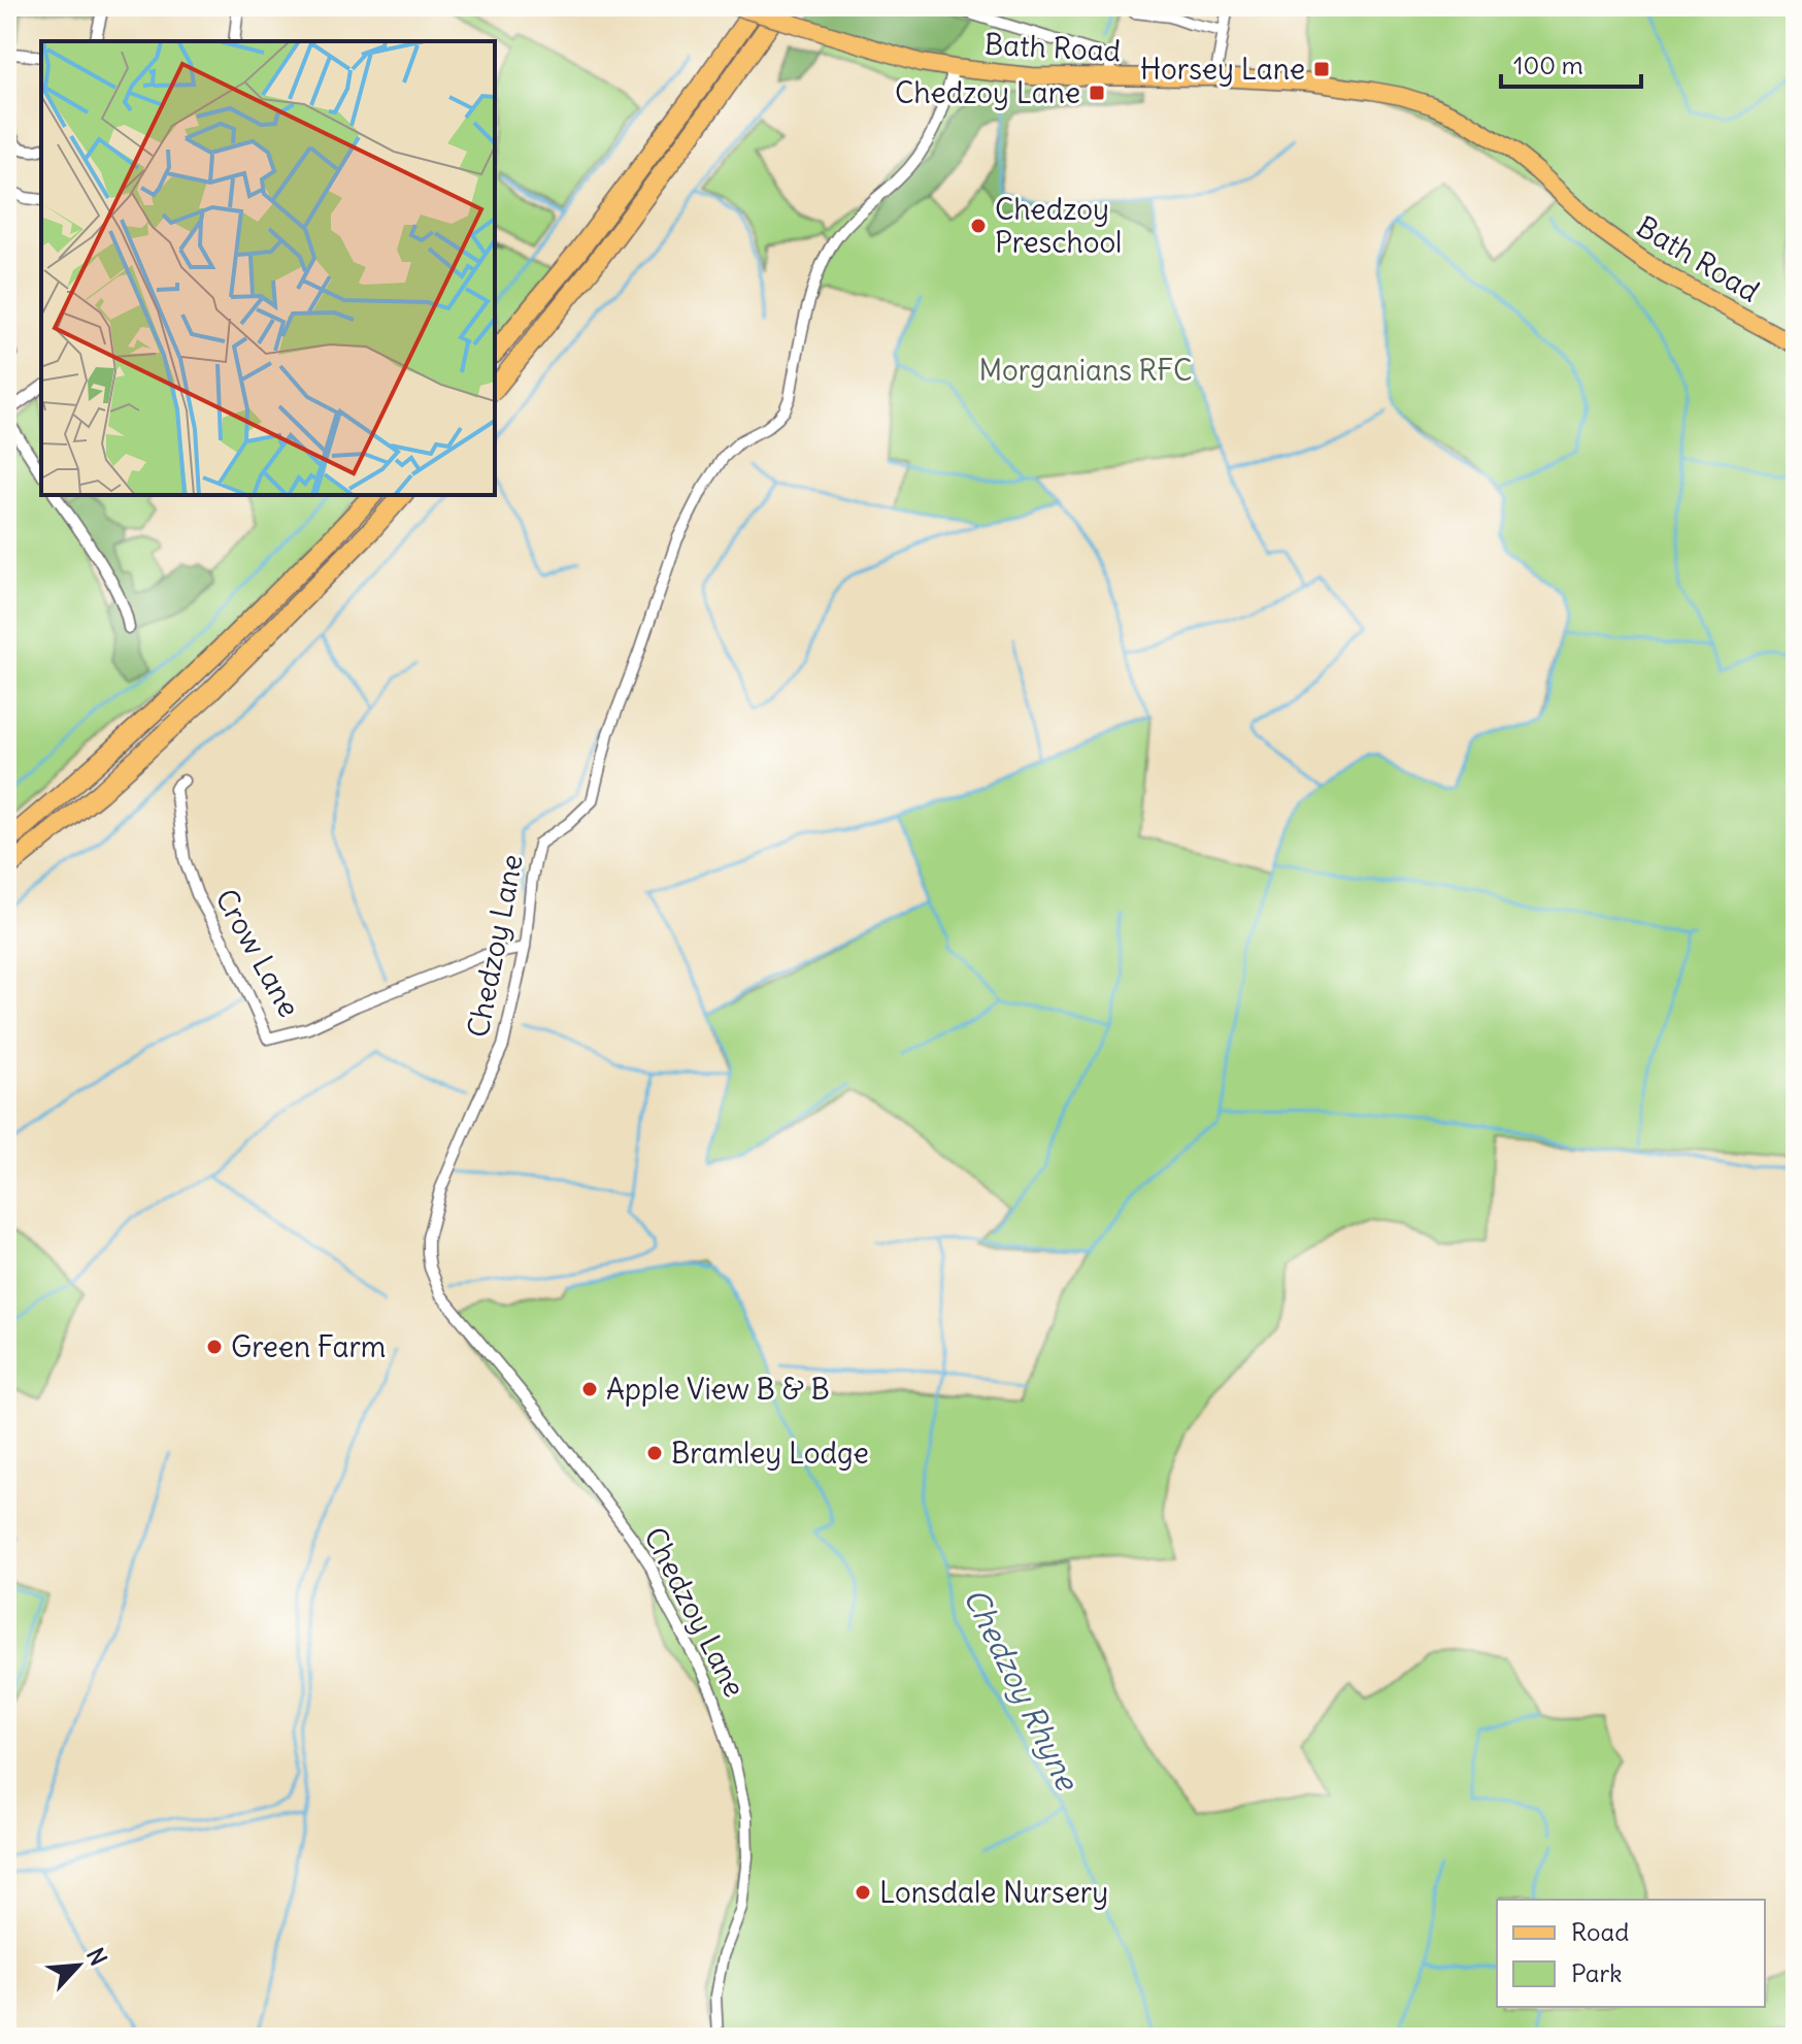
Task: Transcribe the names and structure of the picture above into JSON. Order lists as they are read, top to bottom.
{
  "streets": {
    "main road": ["Bath Road"],
    "street": ["Chedzoy Lane", "Crow Lane"]
  },
  "crossings": [
    ["Bath Road", "Chedzoy Lane"],
    ["Chedzoy Lane", "Crow Lane"]
  ],
  "water": ["Chedzoy Rhyne"],
  "parks": ["Morganians RFC"],
  "places": {
    "transit": ["Horsey Lane", "Chedzoy Lane"],
    "other": [
      "Chedzoy Preschool",
      "Green Farm",
      "Apple View B & B",
      "Bramley Lodge",
      "Lonsdale Nursery"
    ]
  },
  "legend": ["Road", "Park"],
  "scale_bar": "100 m",
  "north": "top right"
}
